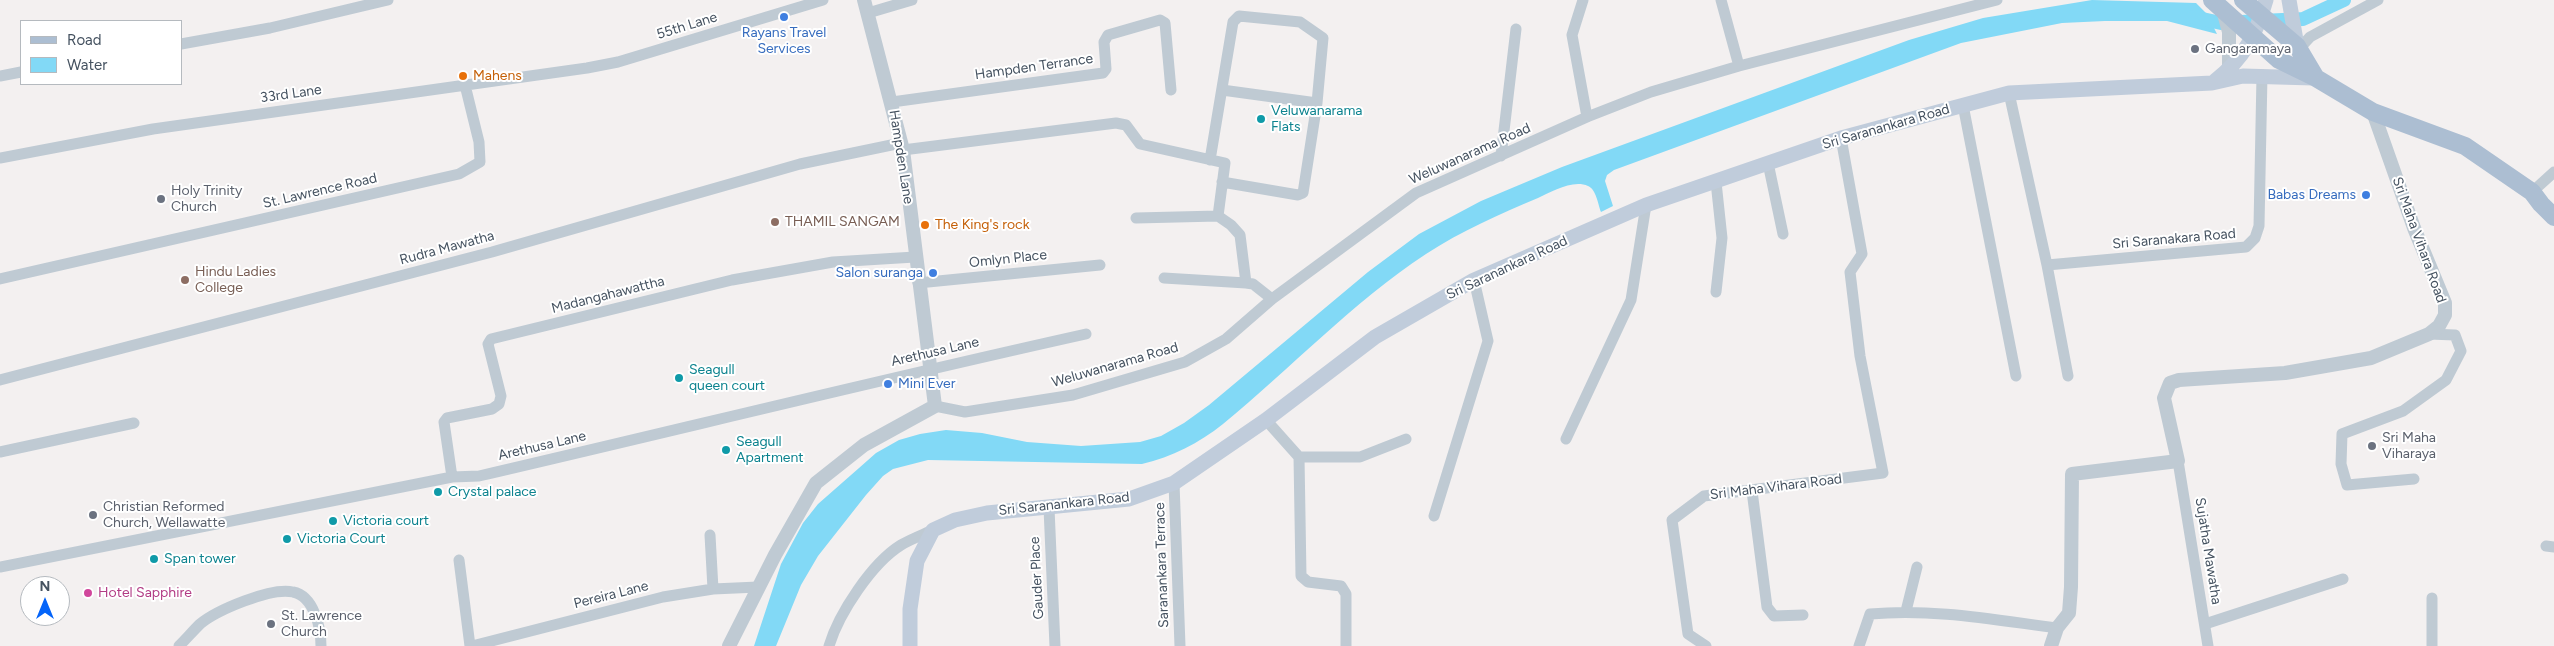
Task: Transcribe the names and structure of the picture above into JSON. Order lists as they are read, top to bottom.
{
  "streets": {
    "main road": ["Sri Saranankara Road"],
    "street": [
      "55th Lane",
      "Hampden Terrance",
      "33rd Lane",
      "Weluwanarama Road",
      "Hampden Lane",
      "St. Lawrence Road",
      "Sri Saranakara Road",
      "Sri Maha Vihara Road",
      "Rudra Mawatha",
      "Omlyn Place",
      "Madangahawattha",
      "Arethusa Lane",
      "Sujatha Mawatha",
      "Saranankara Terrace",
      "Gauder Place",
      "Pereira Lane"
    ]
  },
  "crossings": [
    ["55th Lane", "33rd Lane"],
    ["Hampden Terrance", "Hampden Lane"],
    ["33rd Lane", "St. Lawrence Road"],
    ["Sri Saranankara Road", "Sri Saranakara Road"],
    ["Sri Saranankara Road", "Sri Maha Vihara Road"],
    ["Sri Saranankara Road", "Saranankara Terrace"],
    ["Sri Saranankara Road", "Gauder Place"],
    ["Weluwanarama Road", "Hampden Lane"],
    ["Hampden Lane", "Rudra Mawatha"],
    ["Hampden Lane", "Omlyn Place"],
    ["Hampden Lane", "Madangahawattha"],
    ["Hampden Lane", "Arethusa Lane"],
    ["Sri Maha Vihara Road", "Sujatha Mawatha"],
    ["Madangahawattha", "Arethusa Lane"]
  ],
  "places": [
    "Rayans Travel Services",
    "Gangaramaya",
    "Mahens",
    "Veluwanarama Flats",
    "Babas Dreams",
    "Holy Trinity Church",
    "THAMIL SANGAM",
    "The King's rock",
    "Salon suranga",
    "Hindu Ladies College",
    "Seagull queen court",
    "Mini Ever",
    "Sri Maha Viharaya",
    "Seagull Apartment",
    "Crystal palace",
    "Christian Reformed Church, Wellawatte",
    "Victoria court",
    "Victoria Court",
    "Span tower",
    "Hotel Sapphire",
    "St. Lawrence Church"
  ],
  "legend": ["Road", "Water"],
  "north": "top"
}
